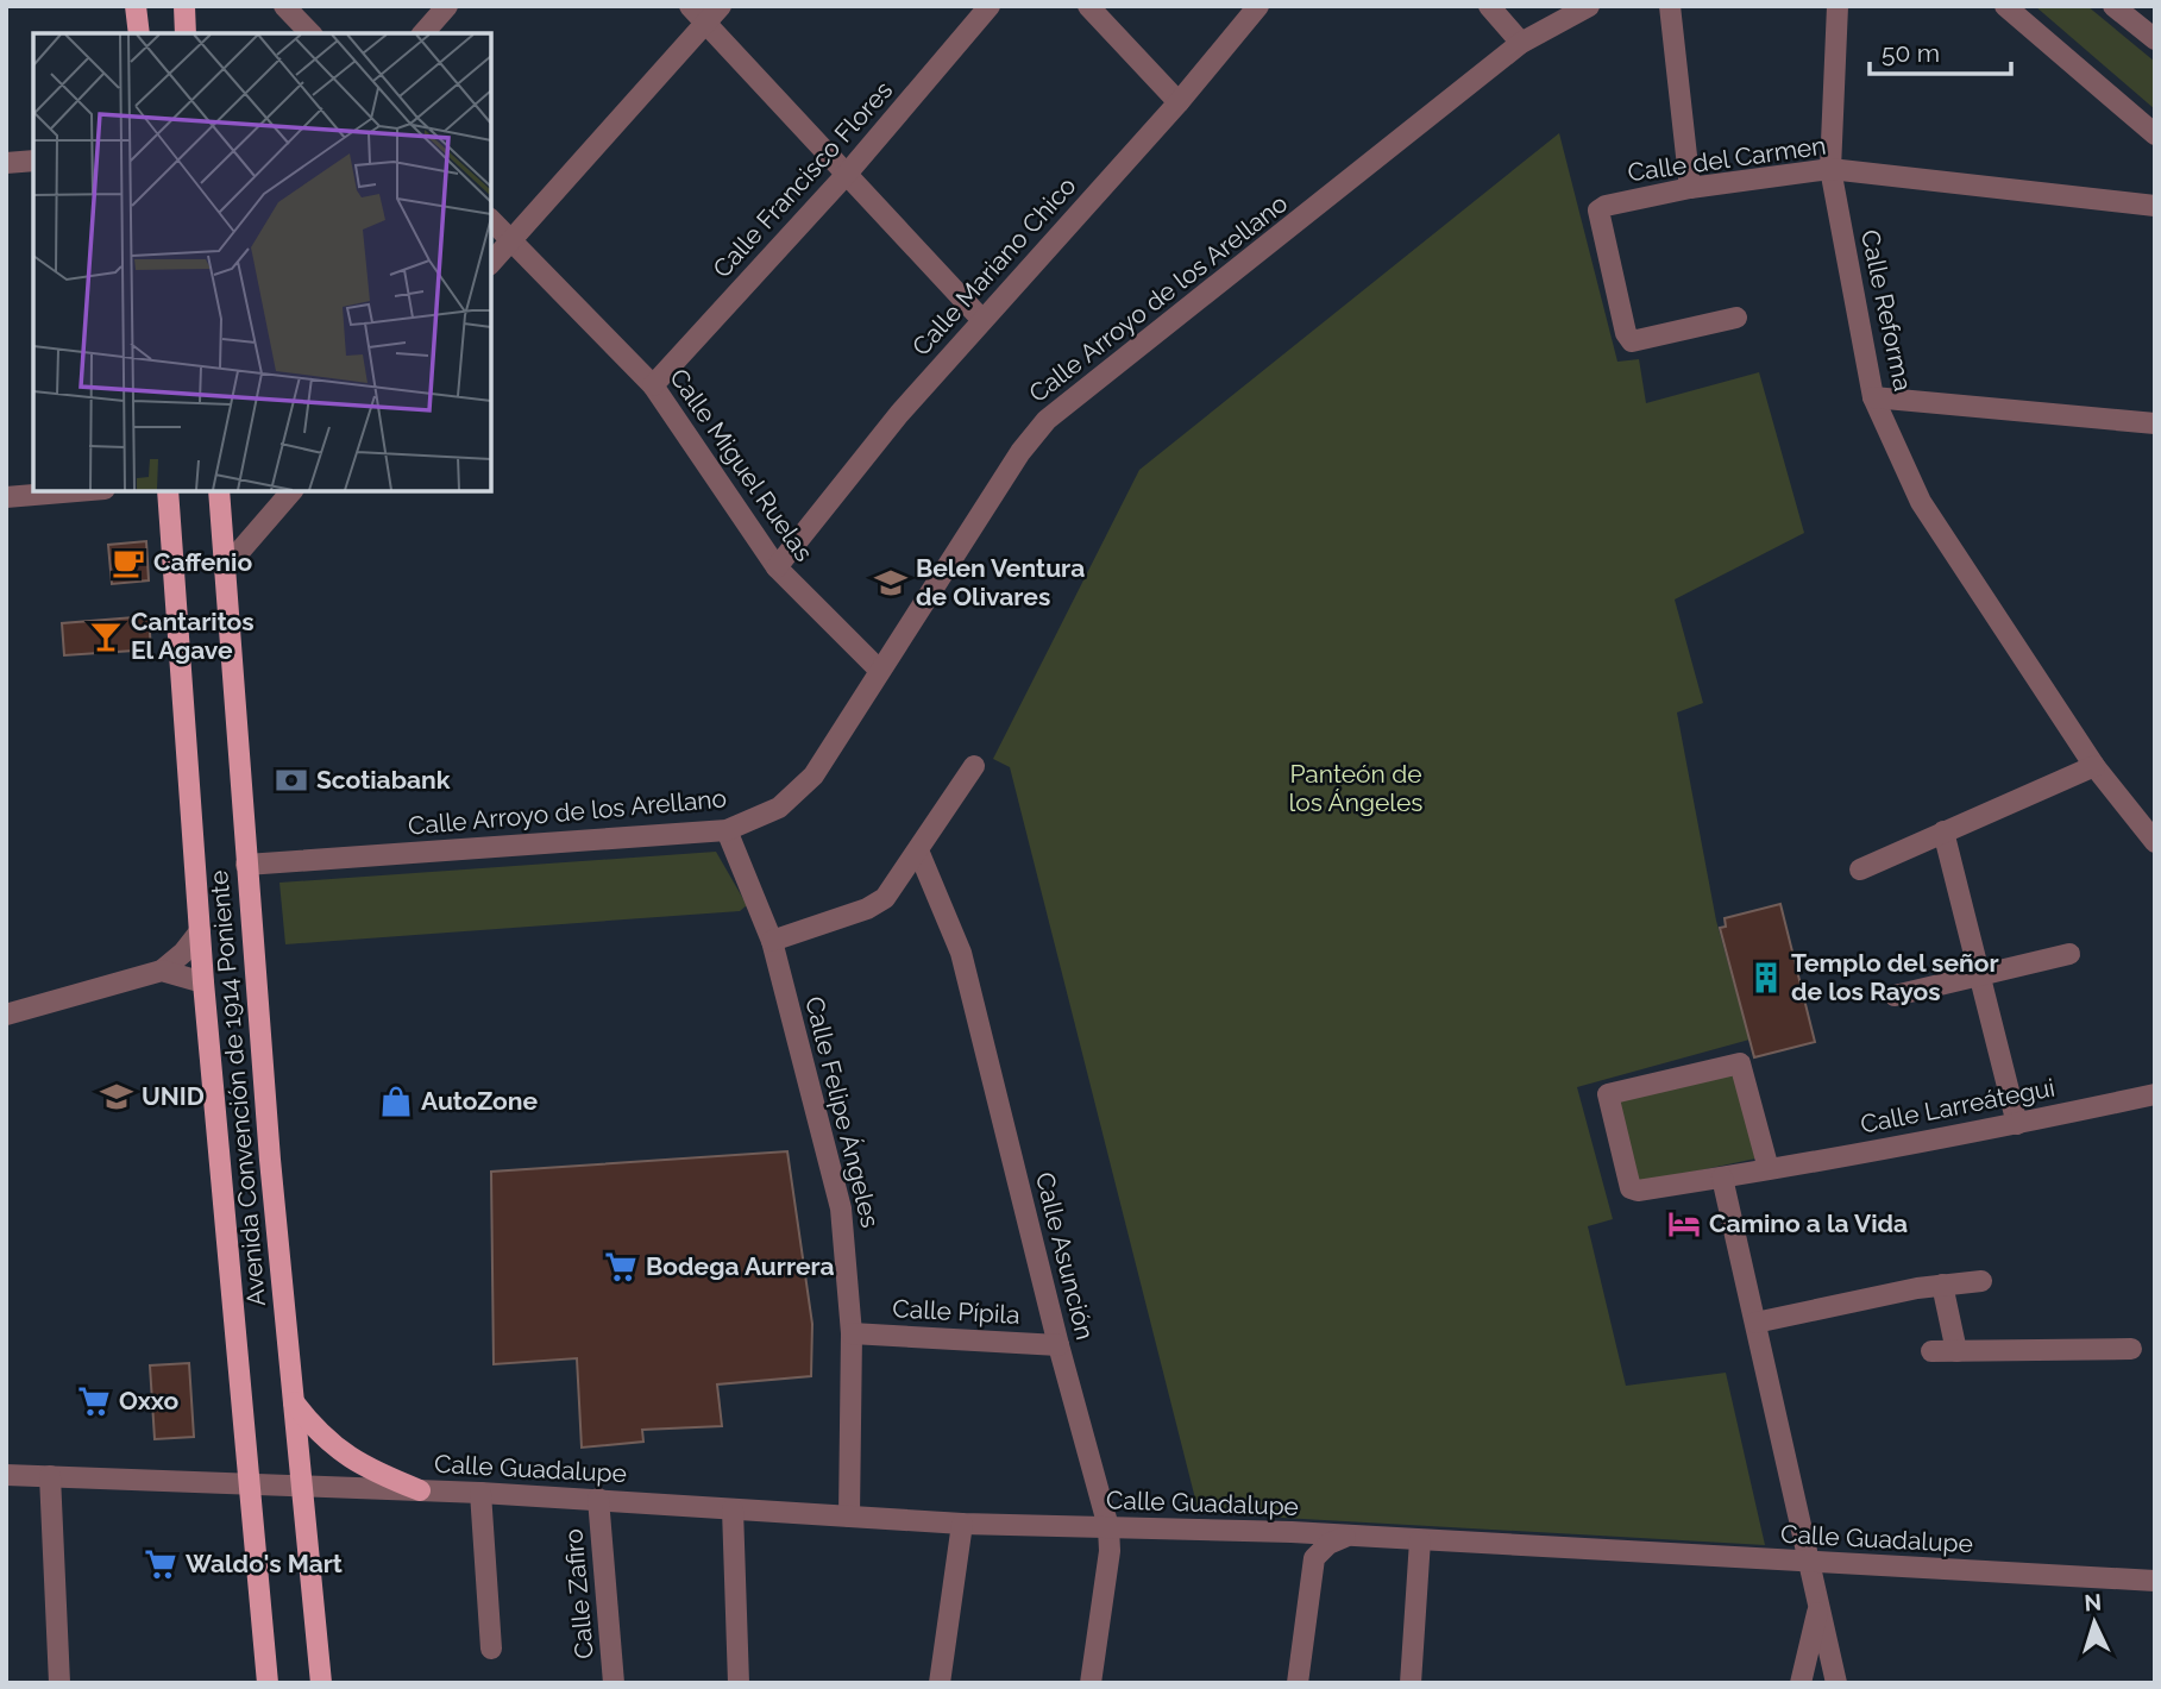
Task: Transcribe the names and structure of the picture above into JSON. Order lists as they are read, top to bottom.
{
  "streets": {
    "main road": ["Avenida Convención de 1914 Poniente"],
    "street": [
      "Calle del Carmen",
      "Calle Francisco Flores",
      "Calle Mariano Chico",
      "Calle Arroyo de los Arellano",
      "Calle Reforma",
      "Calle Miguel Ruelas",
      "Calle Larreátegui",
      "Calle Felipe Ángeles",
      "Calle Asunción",
      "Calle Pípila",
      "Calle Guadalupe",
      "Calle Zafiro"
    ]
  },
  "crossings": [
    ["Calle del Carmen", "Calle Reforma"],
    ["Calle Francisco Flores", "Calle Miguel Ruelas"],
    ["Calle Mariano Chico", "Calle Miguel Ruelas"],
    ["Calle Arroyo de los Arellano", "Calle Miguel Ruelas"],
    ["Calle Arroyo de los Arellano", "Avenida Convención de 1914 Poniente"],
    ["Calle Arroyo de los Arellano", "Calle Felipe Ángeles"],
    ["Avenida Convención de 1914 Poniente", "Calle Guadalupe"],
    ["Calle Felipe Ángeles", "Calle Pípila"],
    ["Calle Felipe Ángeles", "Calle Guadalupe"],
    ["Calle Asunción", "Calle Pípila"],
    ["Calle Asunción", "Calle Guadalupe"],
    ["Calle Guadalupe", "Calle Zafiro"]
  ],
  "parks": ["Panteón de los Ángeles"],
  "places": {
    "cafe": ["Caffenio"],
    "school or university": ["Belen Ventura de Olivares", "UNID"],
    "bar": ["Cantaritos El Agave"],
    "bank": ["Scotiabank"],
    "building": ["Templo del señor de los Rayos"],
    "shop": ["AutoZone"],
    "hotel": ["Camino a la Vida"],
    "supermarket": ["Bodega Aurrera", "Oxxo", "Waldo's Mart"]
  },
  "scale_bar": "50 m",
  "north": "top"
}
